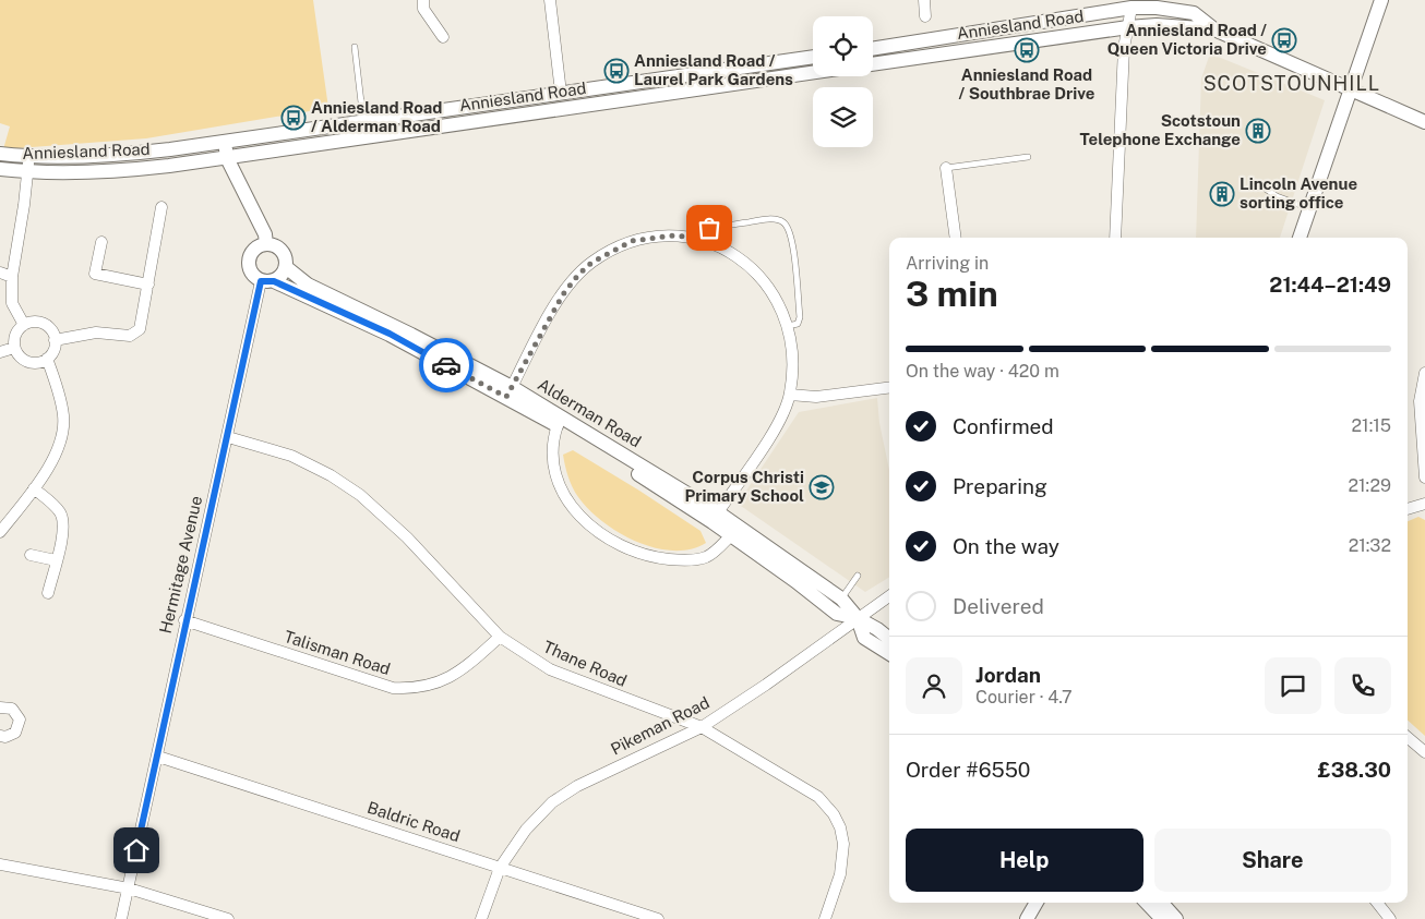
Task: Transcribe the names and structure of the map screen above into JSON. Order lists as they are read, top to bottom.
{
  "streets": {
    "street": [
      "Anniesland Road",
      "Alderman Road",
      "Hermitage Avenue",
      "Talisman Road",
      "Thane Road",
      "Pikeman Road",
      "Baldric Road"
    ]
  },
  "crossings": [
    ["Anniesland Road", "Alderman Road"],
    ["Alderman Road", "Hermitage Avenue"],
    ["Alderman Road", "Pikeman Road"],
    ["Hermitage Avenue", "Talisman Road"],
    ["Hermitage Avenue", "Thane Road"],
    ["Hermitage Avenue", "Baldric Road"],
    ["Talisman Road", "Thane Road"],
    ["Thane Road", "Pikeman Road"],
    ["Pikeman Road", "Baldric Road"]
  ],
  "districts": ["SCOTSTOUNHILL"],
  "places": {
    "bus stop": [
      "Anniesland Road / Queen Victoria Drive",
      "Anniesland Road / Southbrae Drive",
      "Anniesland Road / Laurel Park Gardens",
      "Anniesland Road / Alderman Road"
    ],
    "building": ["Scotstoun Telephone Exchange", "Lincoln Avenue sorting office"],
    "school or university": ["Corpus Christi Primary School"]
  },
  "page": {
    "heading": ["3 min", "Arriving in", "21:44–21:49"],
    "panel": [
      "Jordan",
      "Courier · 4.7",
      "Order #6550",
      "£38.30"
    ],
    "bar": "On the way · 420 m",
    "list": [
      ["Confirmed", "21:15"],
      ["Preparing", "21:29"],
      ["On the way", "21:32"],
      "Delivered"
    ],
    "buttons": ["Help", "Share"]
  }
}
